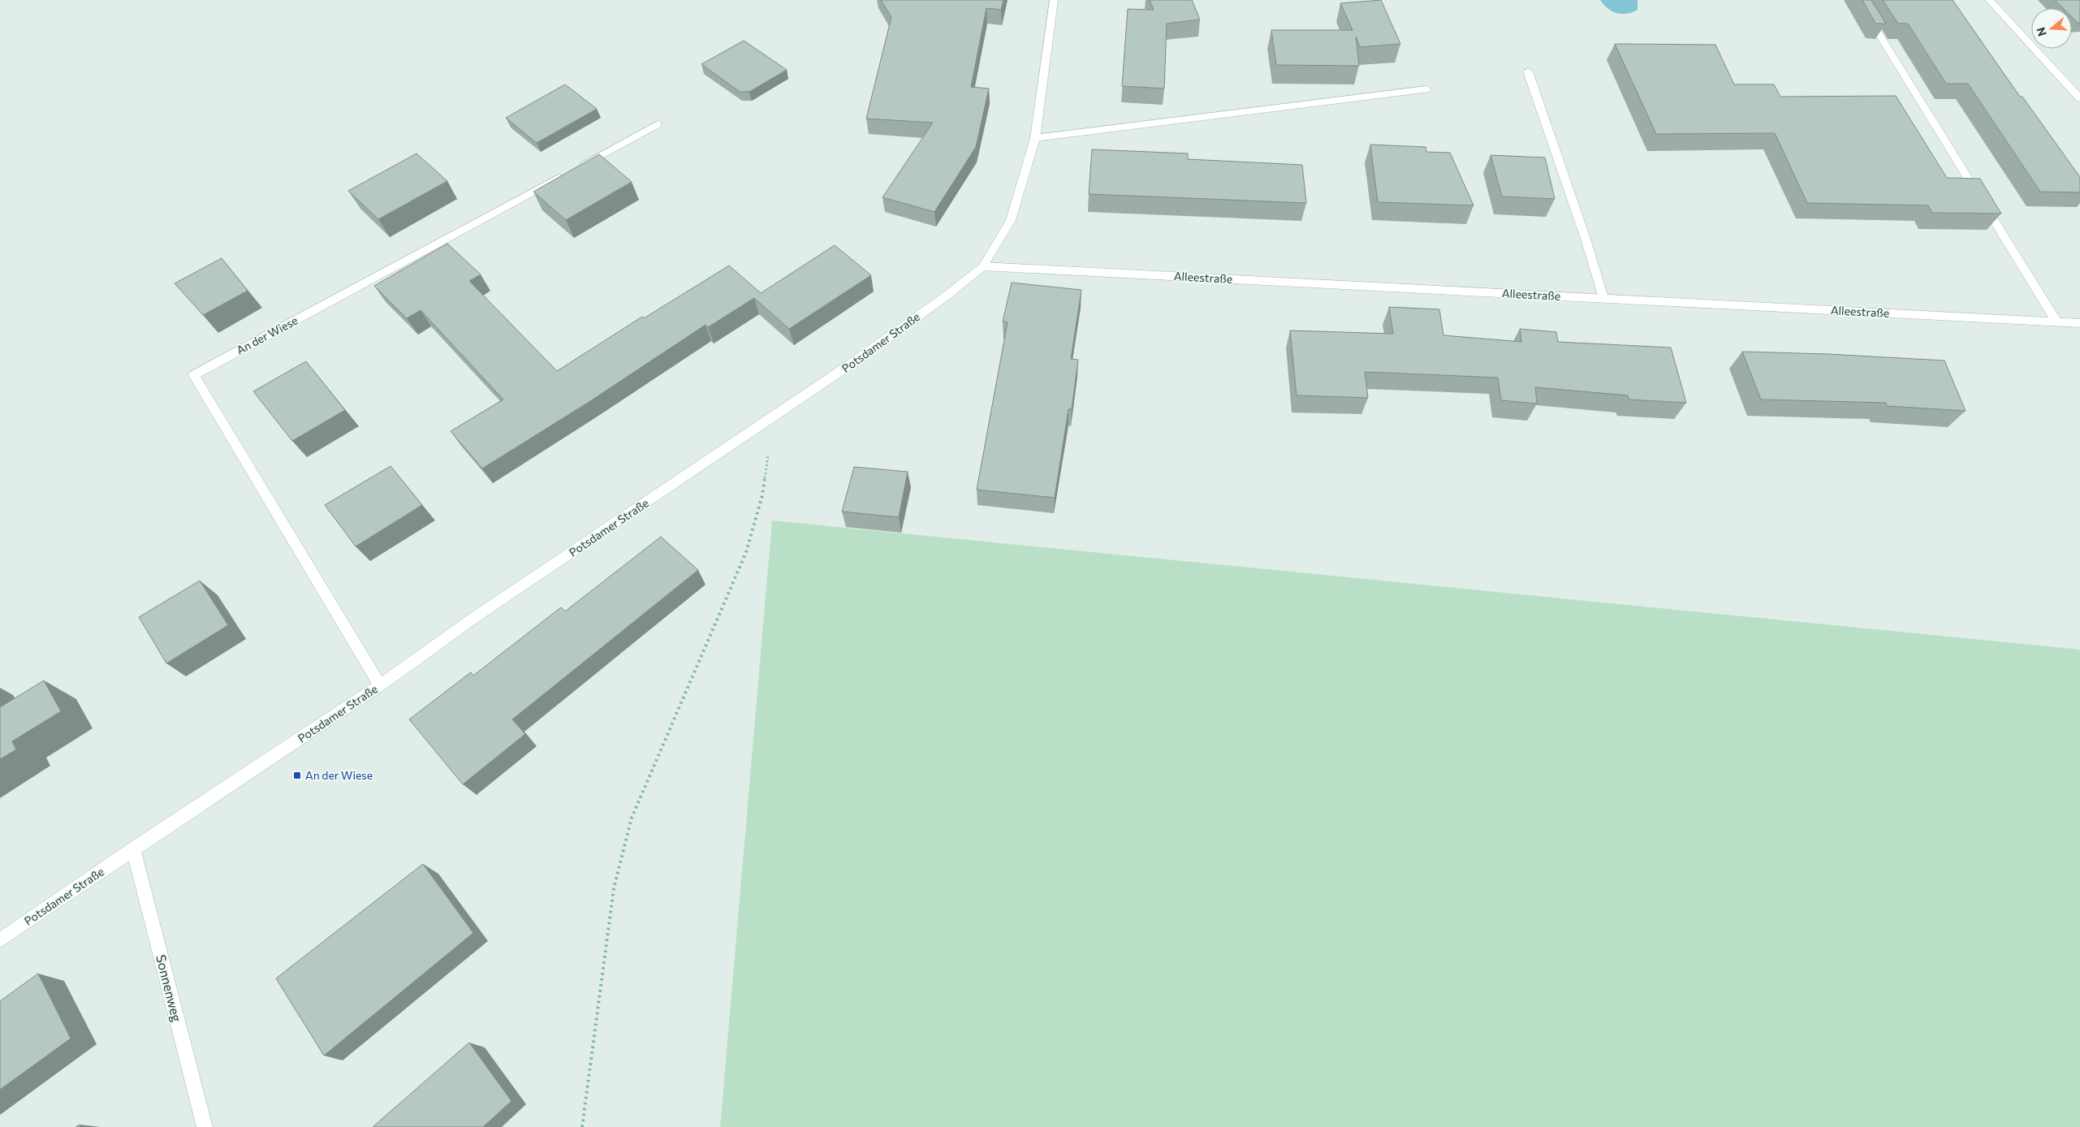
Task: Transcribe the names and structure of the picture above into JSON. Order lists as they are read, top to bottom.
{
  "streets": {
    "street": [
      "Alleestraße",
      "An der Wiese",
      "Potsdamer Straße",
      "Sonnenweg"
    ]
  },
  "crossings": [
    ["Alleestraße", "Potsdamer Straße"],
    ["An der Wiese", "Potsdamer Straße"],
    ["Potsdamer Straße", "Sonnenweg"]
  ],
  "places": {
    "transit": ["An der Wiese"]
  },
  "north": "left"
}
